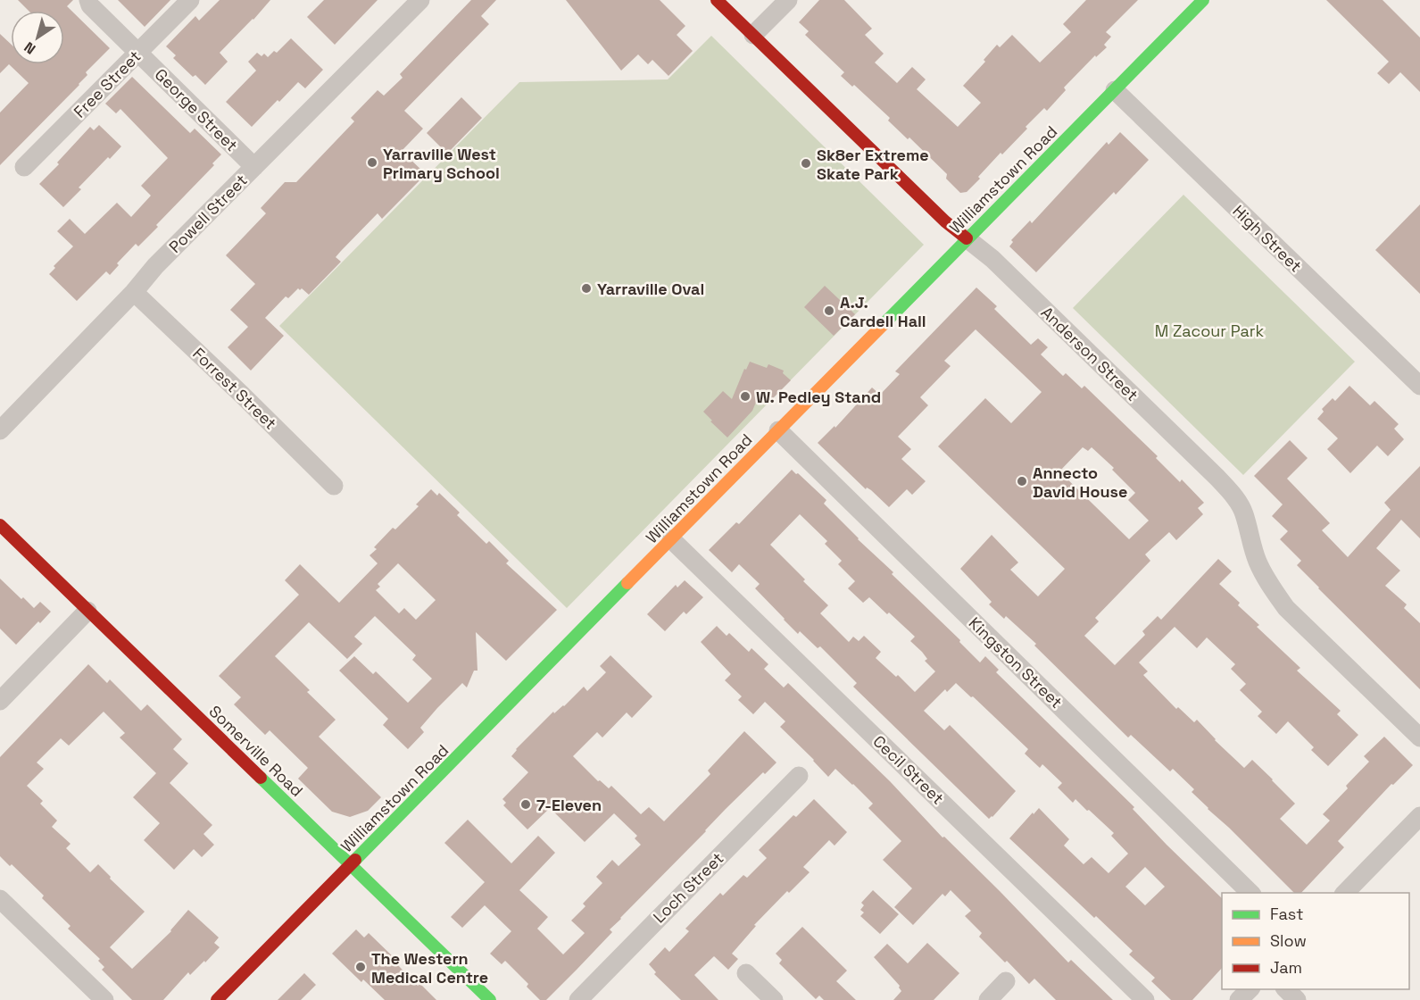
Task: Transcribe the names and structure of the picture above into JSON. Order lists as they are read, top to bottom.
{
  "streets": {
    "main road": ["Williamstown Road", "Anderson Street", "Somerville Road"],
    "street": [
      "Free Street",
      "George Street",
      "Powell Street",
      "High Street",
      "Forrest Street",
      "Kingston Street",
      "Cecil Street",
      "Loch Street"
    ]
  },
  "crossings": [
    ["Free Street", "George Street"],
    ["George Street", "Powell Street"],
    ["Williamstown Road", "High Street"],
    ["Williamstown Road", "Anderson Street"],
    ["Williamstown Road", "Kingston Street"],
    ["Williamstown Road", "Somerville Road"],
    ["Williamstown Road", "Cecil Street"],
    ["Powell Street", "Forrest Street"]
  ],
  "parks": ["M Zacour Park"],
  "places": [
    "Yarraville West Primary School",
    "Sk8er Extreme Skate Park",
    "Yarraville Oval",
    "A.J. Cardell Hall",
    "W. Pedley Stand",
    "Annecto David House",
    "7-Eleven",
    "The Western Medical Centre"
  ],
  "legend": ["Fast", "Slow", "Jam"],
  "north": "bottom left"
}
